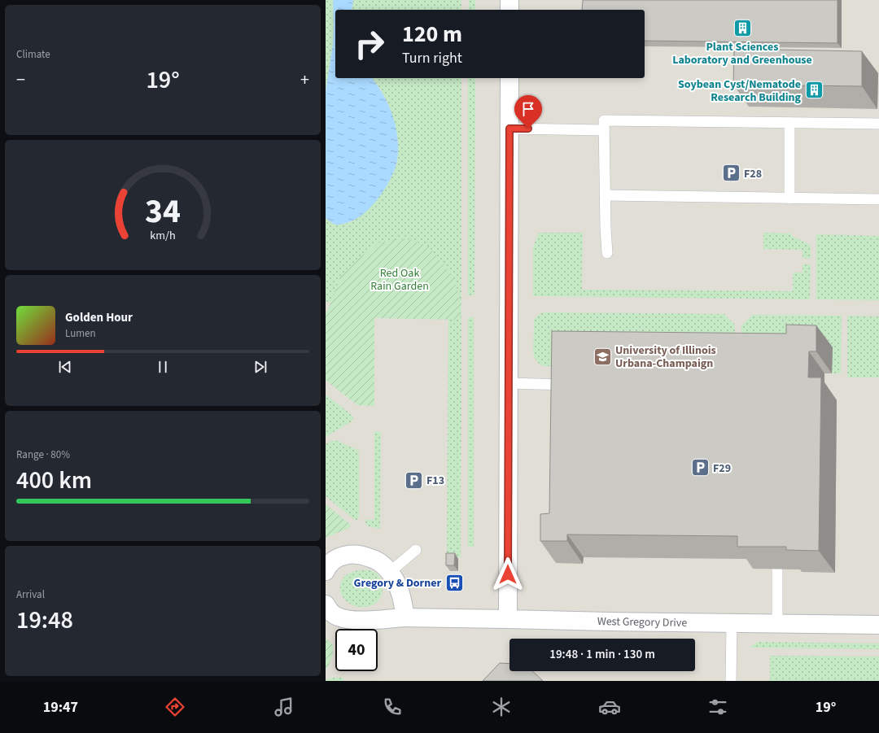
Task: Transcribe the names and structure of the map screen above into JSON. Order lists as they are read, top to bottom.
{
  "streets": {
    "street": ["West Gregory Drive"]
  },
  "parks": ["Red Oak Rain Garden"],
  "places": {
    "building": ["Plant Sciences Laboratory and Greenhouse", "Soybean Cyst/Nematode Research Building"],
    "parking": ["F28", "F29", "F13"],
    "school or university": ["University of Illinois Urbana-Champaign"],
    "bus stop": ["Gregory & Dorner"]
  },
  "page": {
    "tile": [
      "Climate",
      ["Range · 80%", "400 km"],
      ["Arrival", "19:48"]
    ],
    "turn": ["120 m", "Turn right"],
    "heat": ["−", "19°", "+"],
    "song": ["Golden Hour", "Lumen"],
    "limit": "40",
    "trip": "19:48 · 1 min · 130 m",
    "tabs": ["19:47", "19°"],
    "gauge": ["34", "km/h"]
  }
}
